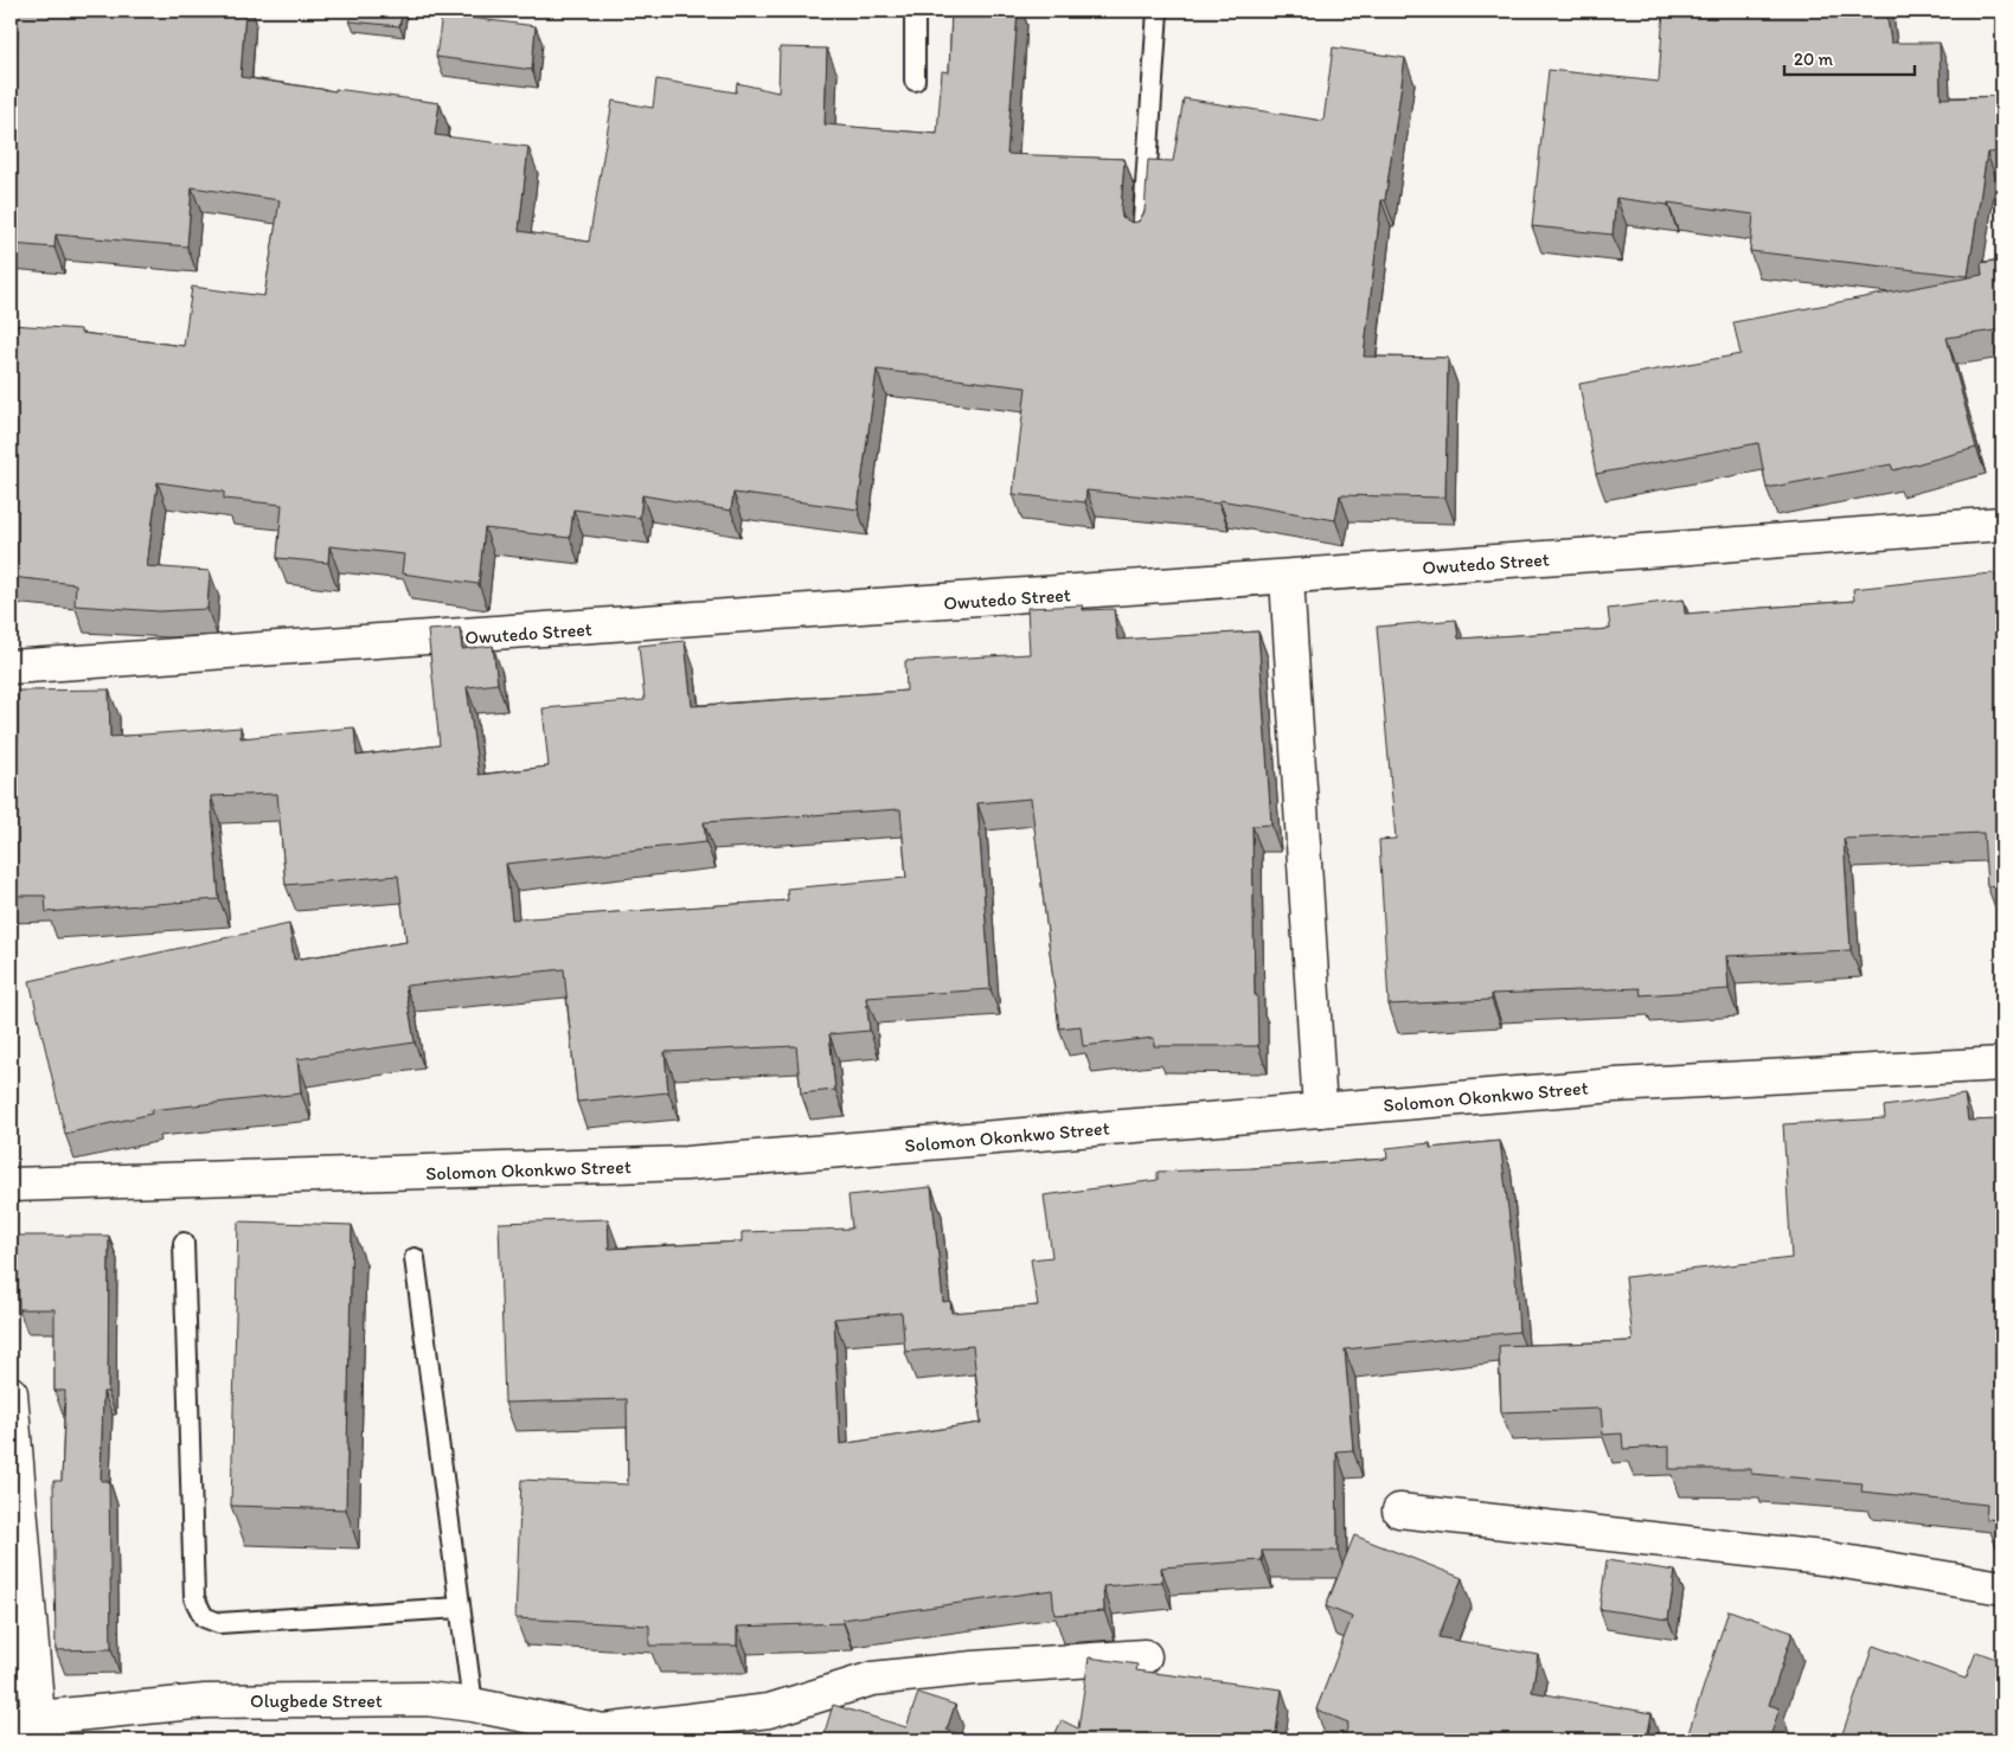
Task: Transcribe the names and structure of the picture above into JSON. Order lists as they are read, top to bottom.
{
  "streets": {
    "street": ["Owutedo Street", "Solomon Okonkwo Street", "Olugbede Street"]
  },
  "scale_bar": "20 m"
}
